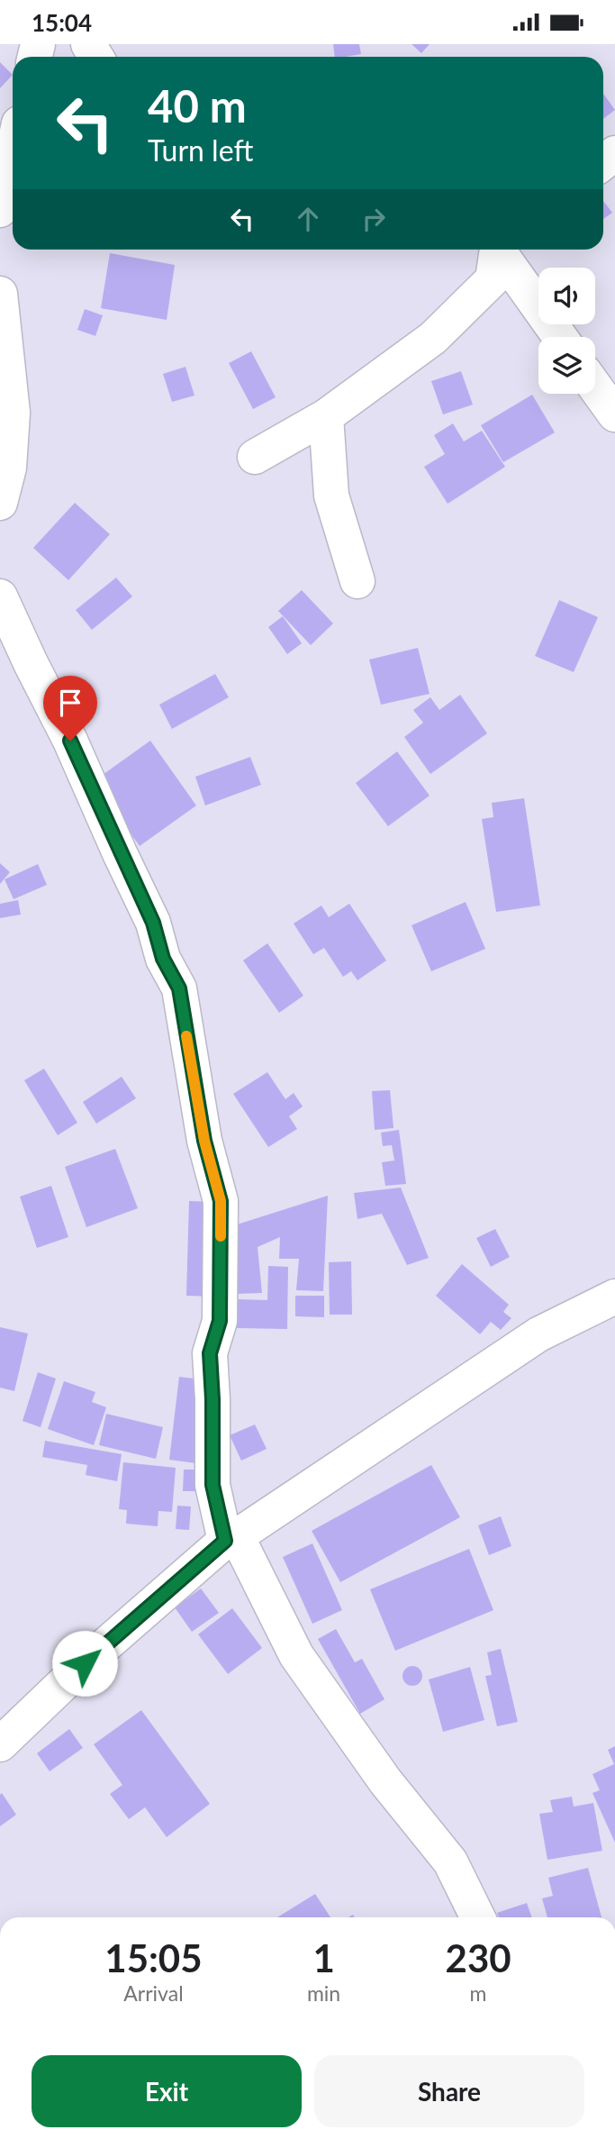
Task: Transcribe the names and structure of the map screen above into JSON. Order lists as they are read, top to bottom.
{
  "page": {
    "status": "15:04",
    "turn": ["40 m", "Turn left"],
    "eta": [
      "15:05",
      "Arrival",
      "1",
      "min",
      "230",
      "m"
    ],
    "buttons": ["Exit", "Share"]
  }
}
